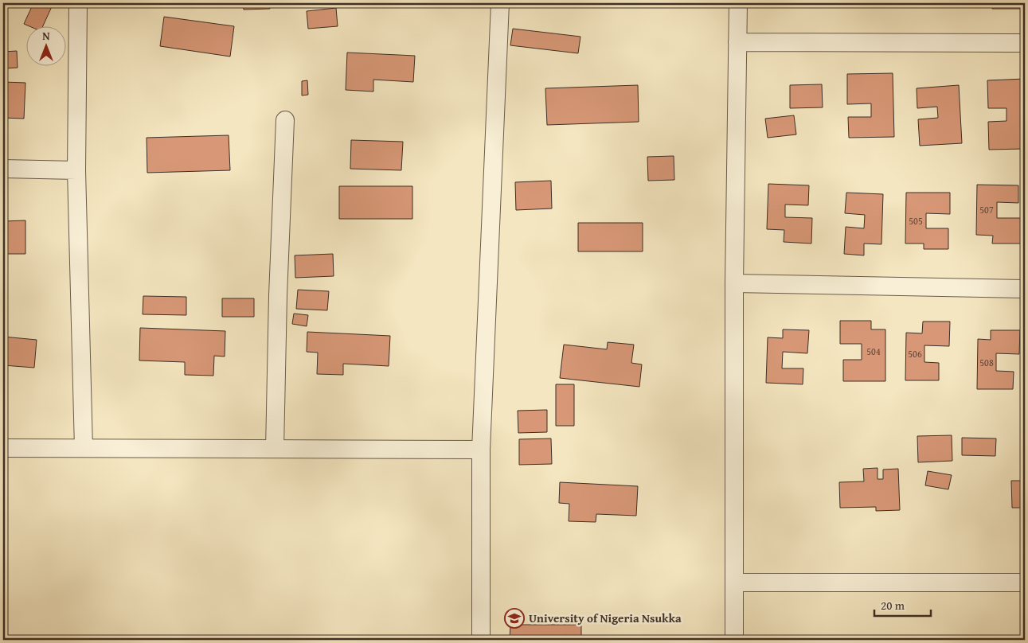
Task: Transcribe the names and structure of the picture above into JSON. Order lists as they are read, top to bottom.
{
  "places": {
    "school or university": ["University of Nigeria Nsukka"]
  },
  "house_numbers": [
    "507",
    "505",
    "504",
    "506",
    "508"
  ],
  "scale_bar": "20 m",
  "north": "top"
}
